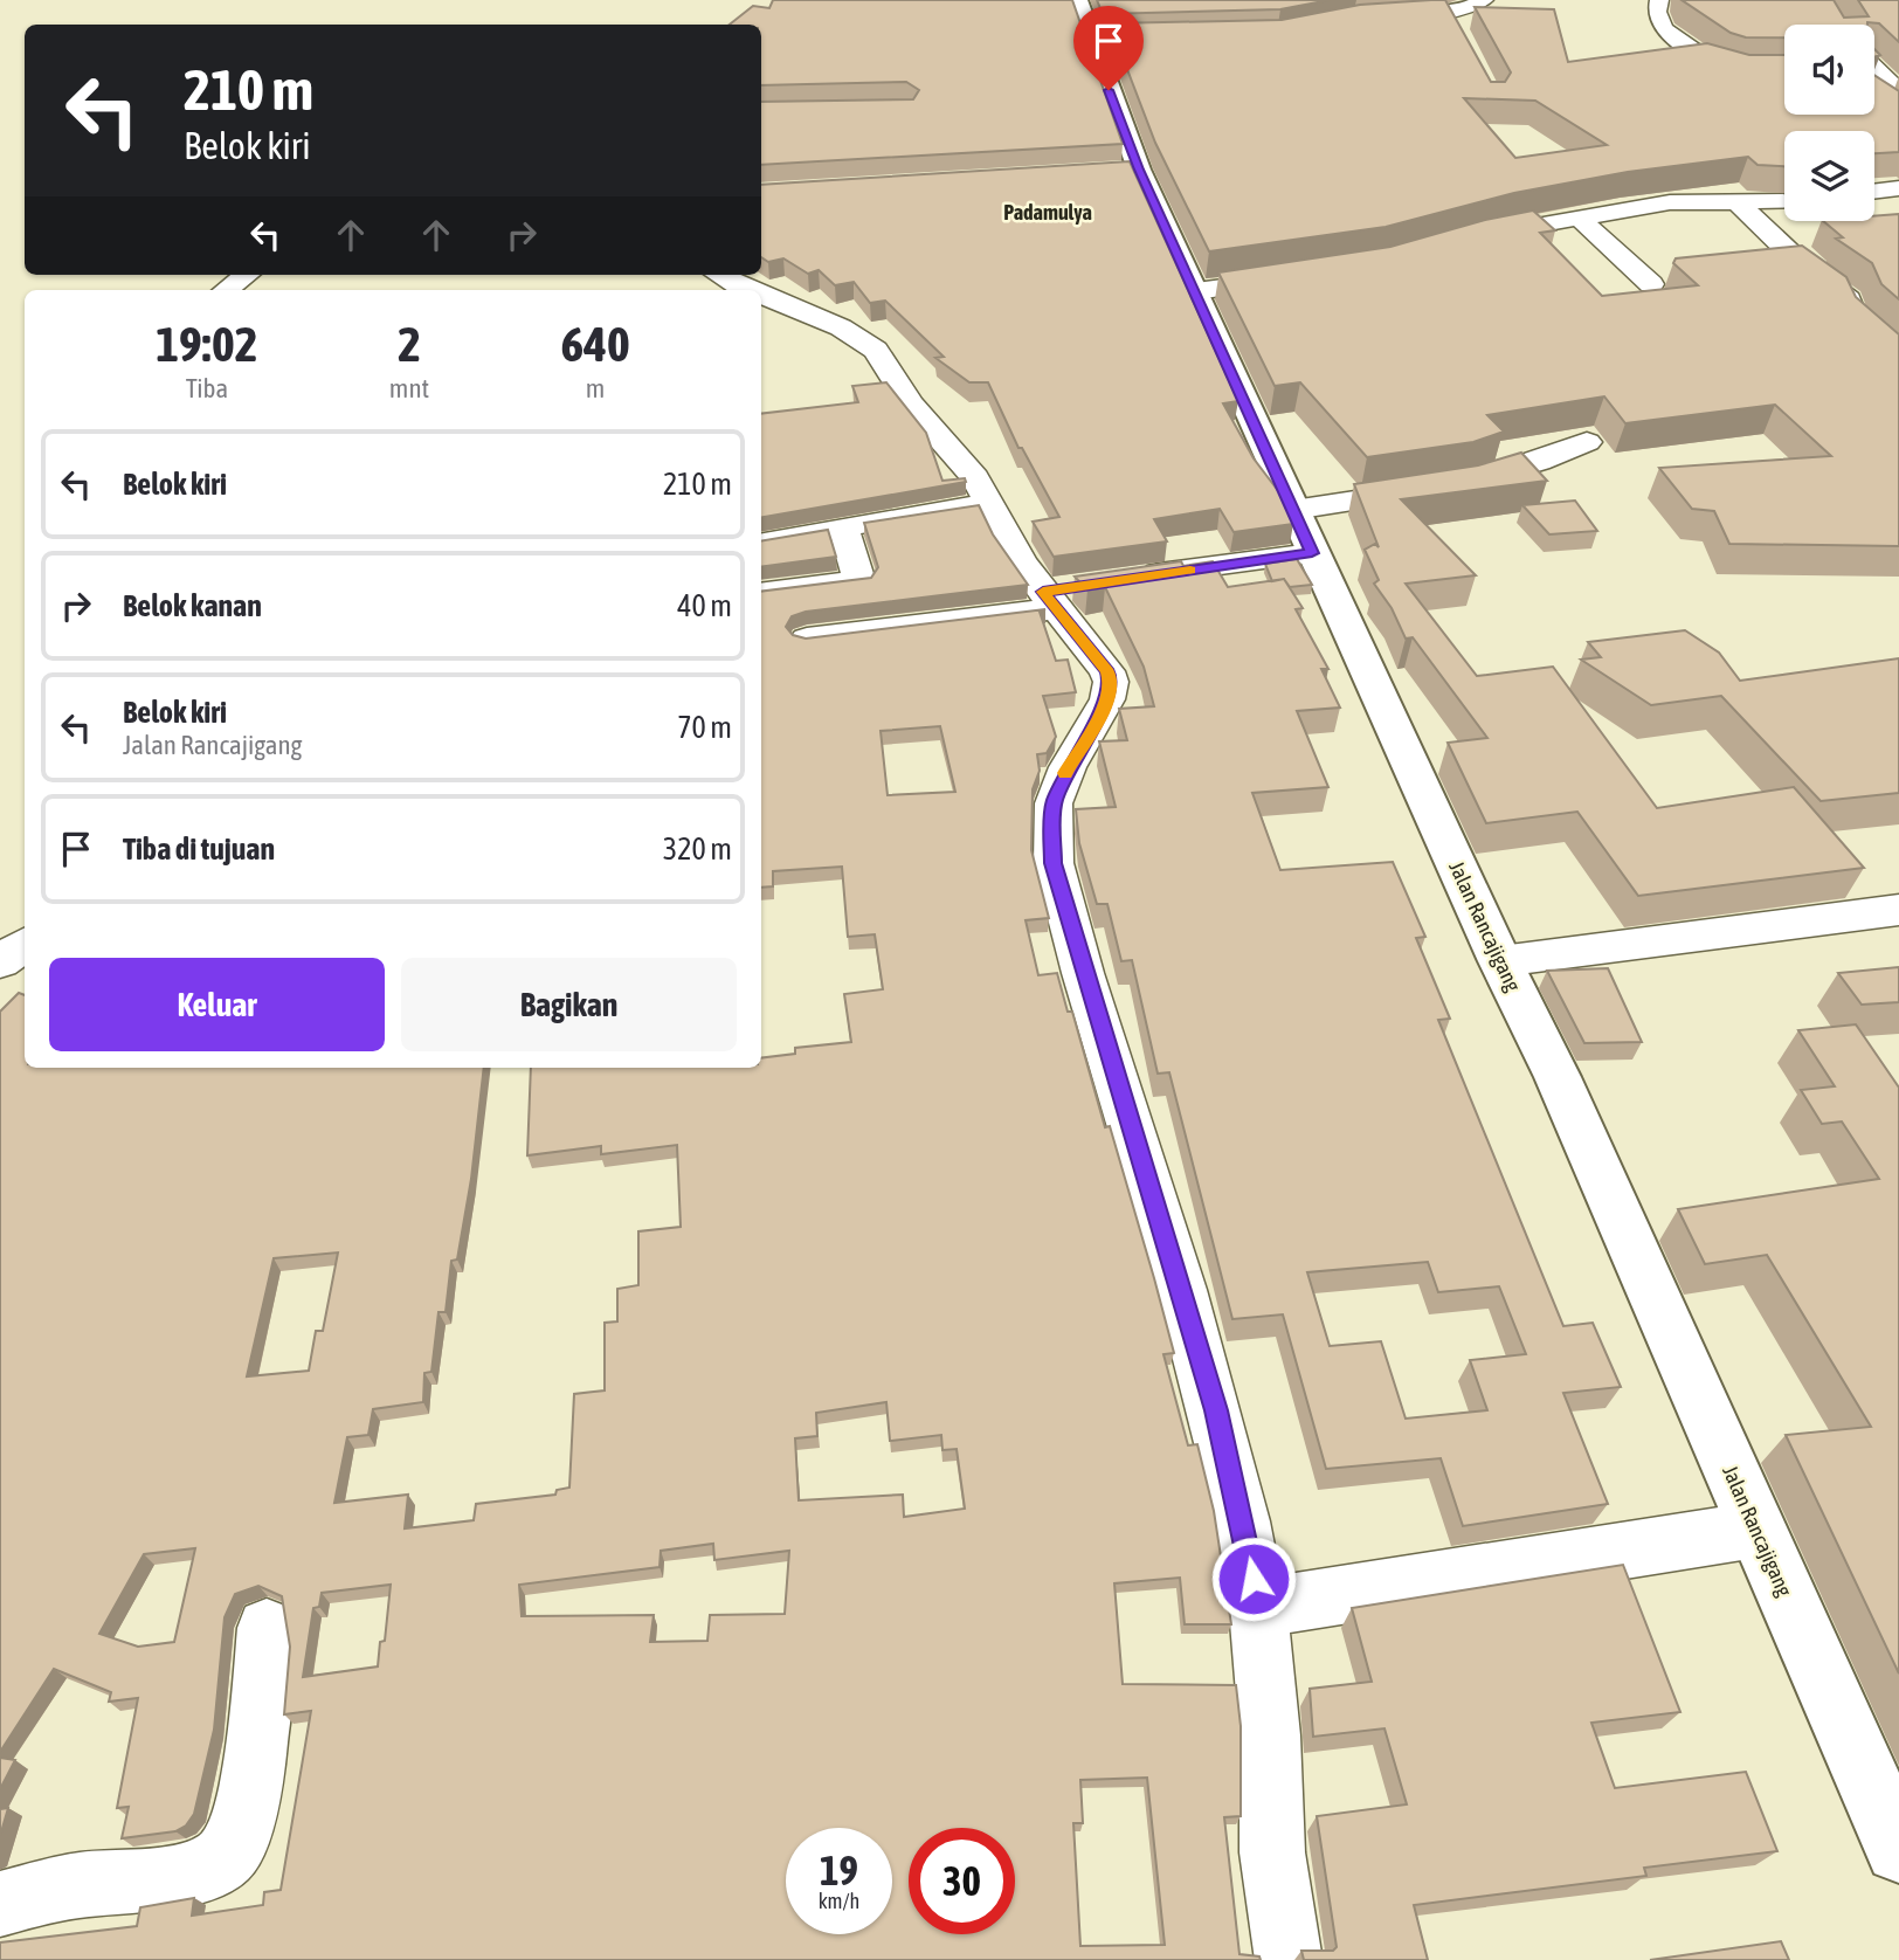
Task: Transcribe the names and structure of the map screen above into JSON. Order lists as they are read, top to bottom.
{
  "streets": {
    "main road": ["Jalan Rancajigang"]
  },
  "districts": ["Padamulya"],
  "page": {
    "turn": ["210 m", "Belok kiri"],
    "eta": [
      "19:02",
      "Tiba",
      "2",
      "mnt",
      "640",
      "m"
    ],
    "list": [
      {
        "name": "Belok kiri",
        "value": "210 m"
      },
      {
        "name": "Belok kanan",
        "value": "40 m"
      },
      {
        "name": "Belok kiri",
        "note": "Jalan Rancajigang",
        "value": "70 m"
      },
      {
        "name": "Tiba di tujuan",
        "value": "320 m"
      }
    ],
    "buttons": ["Keluar", "Bagikan"],
    "speed": "19 km/h",
    "limit": "30"
  }
}
